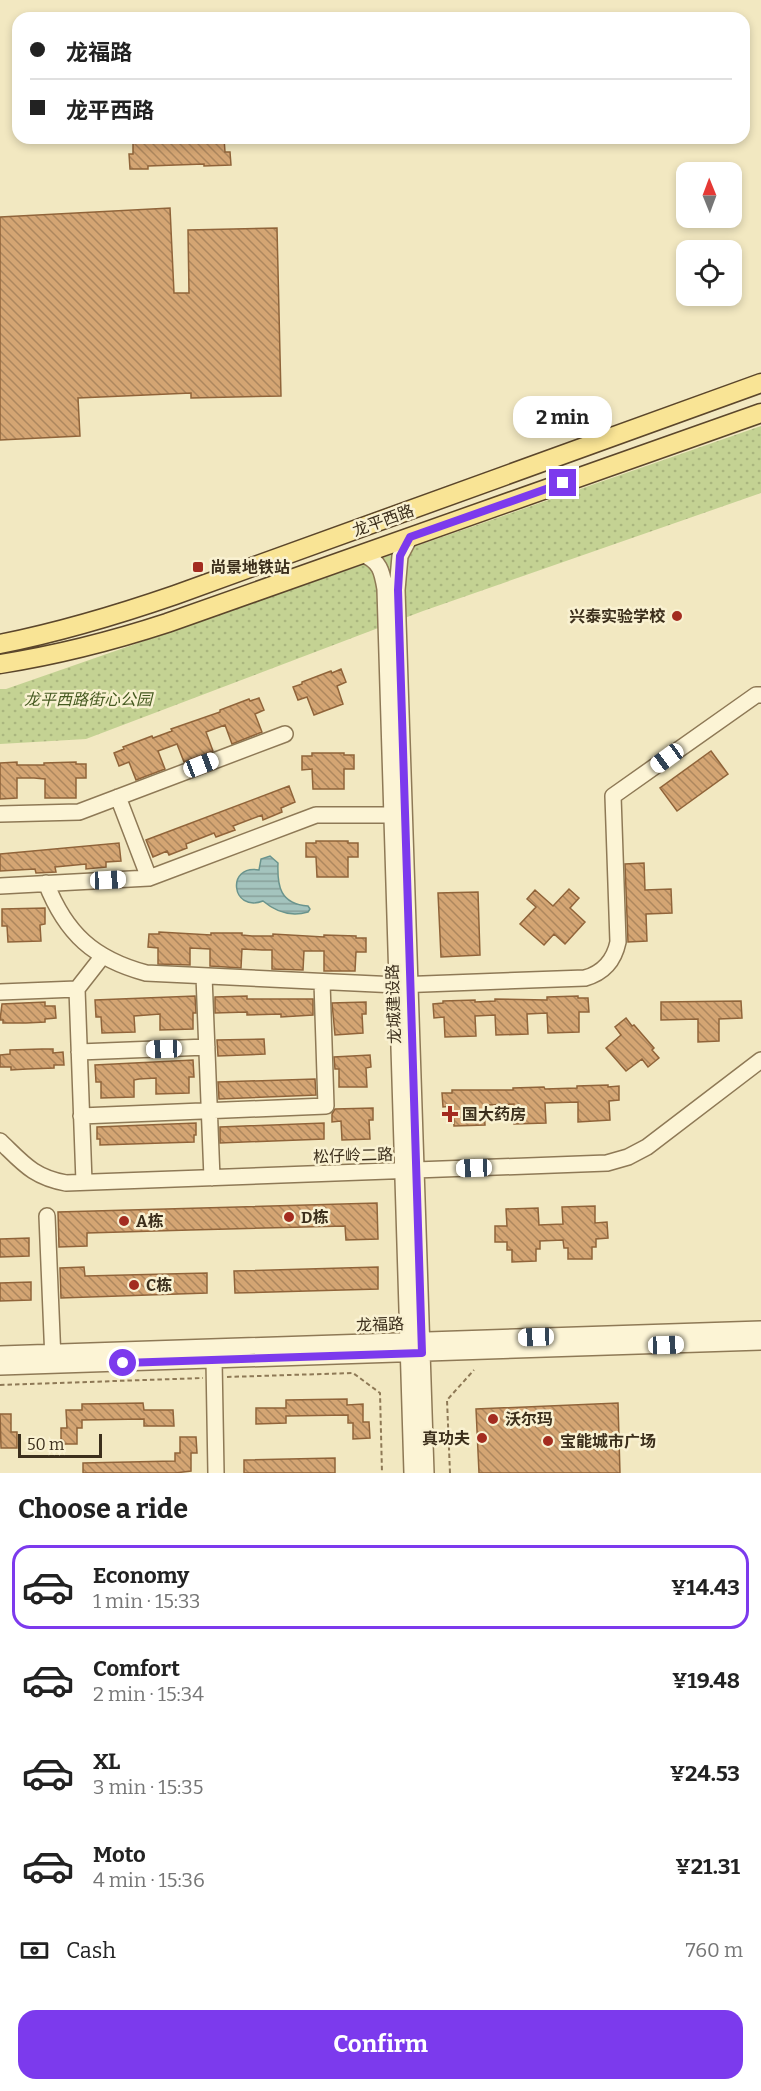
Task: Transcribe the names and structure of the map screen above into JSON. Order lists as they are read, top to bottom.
{
  "streets": {
    "main road": ["龙平西路"],
    "street": ["龙城建设路", "松仔岭二路", "龙福路"]
  },
  "crossings": [
    ["龙平西路", "龙城建设路"],
    ["龙城建设路", "松仔岭二路"],
    ["龙城建设路", "龙福路"]
  ],
  "parks": ["龙平西路街心公园"],
  "places": {
    "transit": ["尚景地铁站"],
    "other": [
      "兴泰实验学校",
      "D栋",
      "A栋",
      "C栋",
      "沃尔玛",
      "真功夫",
      "宝能城市广场"
    ],
    "health": ["国大药房"]
  },
  "scale_bar": "50 m",
  "north": "top",
  "page": {
    "banner": ["龙福路", "龙平西路"],
    "bubble": "2 min",
    "scale": "50 m",
    "heading": "Choose a ride",
    "list": [
      {
        "name": "Economy",
        "note": "1 min · 15:33",
        "value": "¥14.43"
      },
      {
        "name": "Comfort",
        "note": "2 min · 15:34",
        "value": "¥19.48"
      },
      {
        "name": "XL",
        "note": "3 min · 15:35",
        "value": "¥24.53"
      },
      {
        "name": "Moto",
        "note": "4 min · 15:36",
        "value": "¥21.31"
      }
    ],
    "pay": ["Cash", "760 m"],
    "buttons": "Confirm"
  }
}
